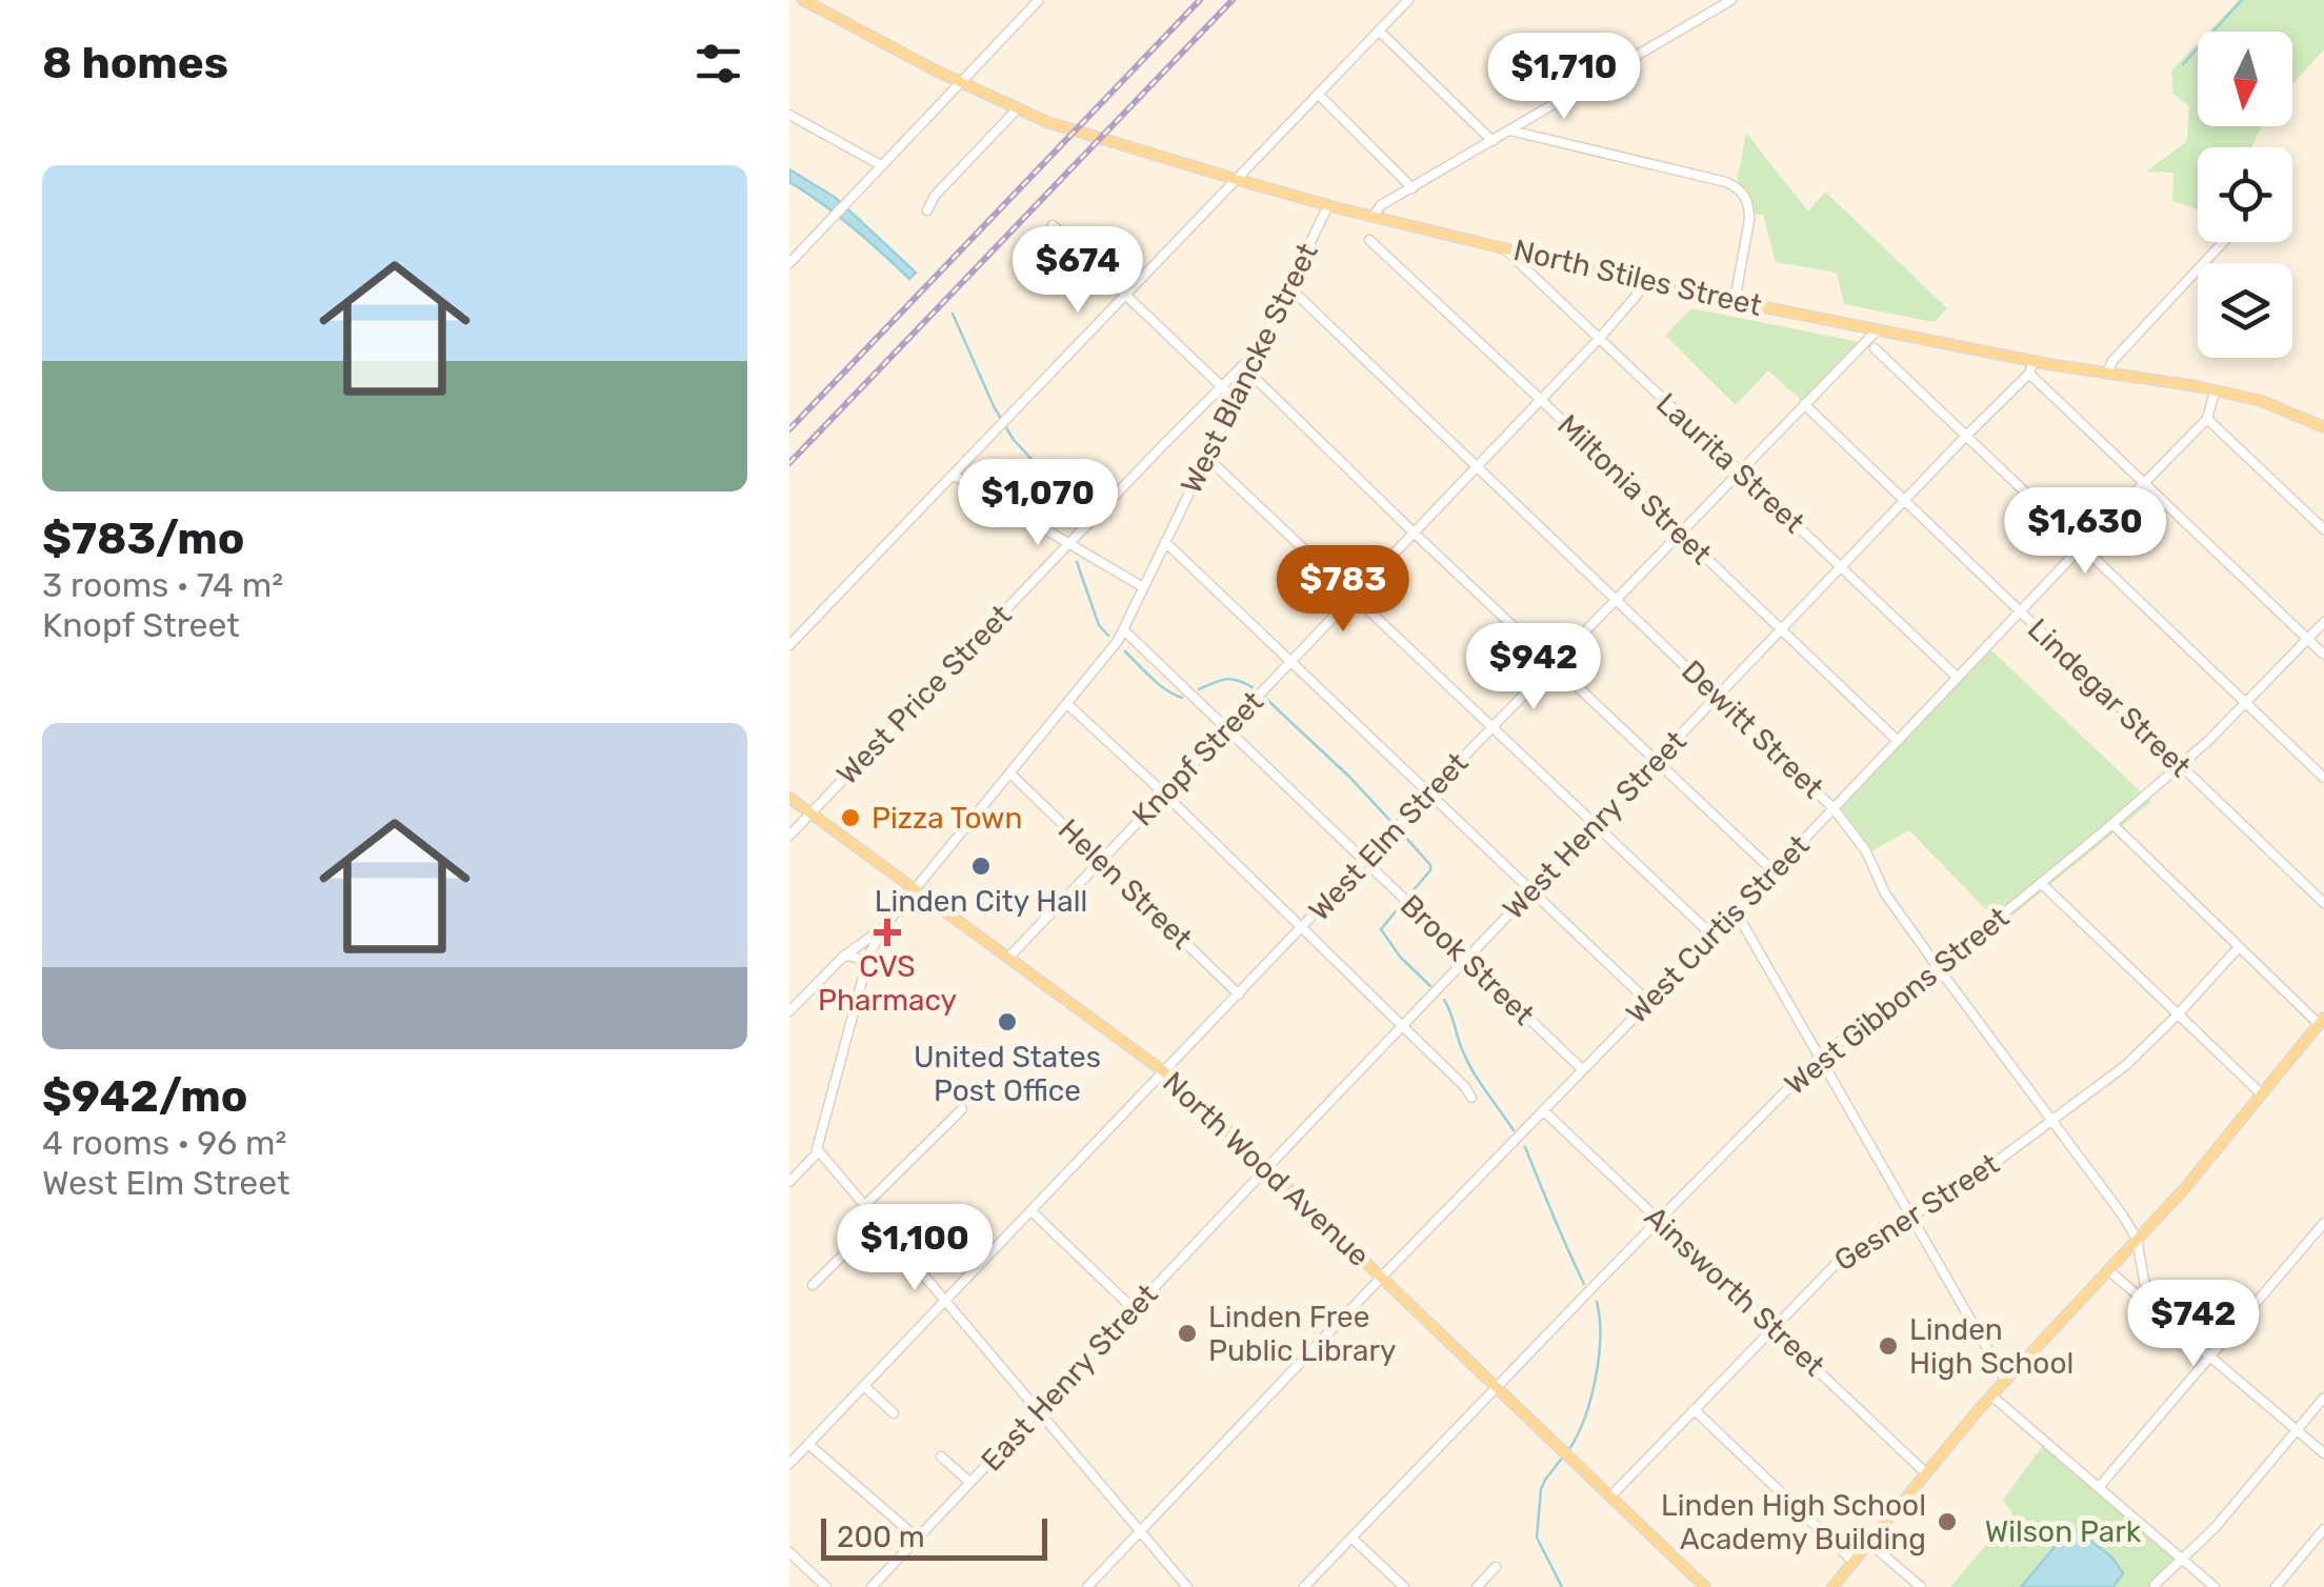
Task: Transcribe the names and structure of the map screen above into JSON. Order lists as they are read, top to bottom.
{
  "streets": {
    "main road": ["North Stiles Street", "North Wood Avenue"],
    "street": [
      "West Blancke Street",
      "Laurita Street",
      "Miltonia Street",
      "West Price Street",
      "Lindegar Street",
      "Dewitt Street",
      "Knopf Street",
      "West Henry Street",
      "West Elm Street",
      "Helen Street",
      "West Curtis Street",
      "Brook Street",
      "West Gibbons Street",
      "Gesner Street",
      "Ainsworth Street",
      "East Henry Street"
    ]
  },
  "crossings": [
    ["North Stiles Street", "West Blancke Street"],
    ["North Stiles Street", "Laurita Street"],
    ["North Stiles Street", "Knopf Street"],
    ["North Stiles Street", "West Elm Street"],
    ["North Stiles Street", "West Curtis Street"],
    ["West Blancke Street", "West Price Street"],
    ["West Blancke Street", "Dewitt Street"],
    ["West Blancke Street", "Helen Street"],
    ["West Blancke Street", "Brook Street"],
    ["West Blancke Street", "North Wood Avenue"],
    ["Laurita Street", "Knopf Street"],
    ["Laurita Street", "West Henry Street"],
    ["Laurita Street", "West Elm Street"],
    ["Laurita Street", "West Curtis Street"],
    ["Miltonia Street", "Knopf Street"],
    ["Miltonia Street", "West Henry Street"],
    ["Miltonia Street", "West Elm Street"],
    ["Miltonia Street", "West Curtis Street"],
    ["West Price Street", "North Wood Avenue"],
    ["Lindegar Street", "West Henry Street"],
    ["Lindegar Street", "West Elm Street"],
    ["Lindegar Street", "West Curtis Street"],
    ["Lindegar Street", "West Gibbons Street"],
    ["Dewitt Street", "Knopf Street"],
    ["Dewitt Street", "West Henry Street"],
    ["Dewitt Street", "West Elm Street"],
    ["Dewitt Street", "West Curtis Street"],
    ["Dewitt Street", "West Gibbons Street"],
    ["Dewitt Street", "Gesner Street"],
    ["Knopf Street", "Helen Street"],
    ["Knopf Street", "Brook Street"],
    ["Knopf Street", "North Wood Avenue"],
    ["West Henry Street", "Brook Street"],
    ["West Henry Street", "North Wood Avenue"],
    ["West Henry Street", "East Henry Street"],
    ["West Elm Street", "Helen Street"],
    ["West Elm Street", "Brook Street"],
    ["West Elm Street", "North Wood Avenue"],
    ["West Curtis Street", "Brook Street"],
    ["West Curtis Street", "North Wood Avenue"],
    ["West Curtis Street", "Ainsworth Street"],
    ["West Gibbons Street", "North Wood Avenue"],
    ["West Gibbons Street", "Ainsworth Street"],
    ["North Wood Avenue", "Gesner Street"],
    ["North Wood Avenue", "East Henry Street"],
    ["Gesner Street", "Ainsworth Street"]
  ],
  "parks": ["Wilson Park"],
  "places": {
    "other": [
      "Pizza Town",
      "Linden City Hall",
      "United States Post Office",
      "Linden Free Public Library",
      "Linden High School",
      "Linden High School Academy Building"
    ],
    "health": ["CVS Pharmacy"]
  },
  "scale_bar": "200 m",
  "north": "bottom",
  "page": {
    "heading": "8 homes",
    "price": [
      "$1,710",
      "$674",
      "$1,070",
      "$1,630",
      "$783",
      "$942",
      "$1,100",
      "$742"
    ],
    "list": [
      {
        "name": "$783/mo",
        "note": "3 rooms · 74 m² · Knopf Street"
      },
      {
        "name": "$942/mo",
        "note": "4 rooms · 96 m² · West Elm Street"
      }
    ],
    "scale": "200 m"
  }
}
